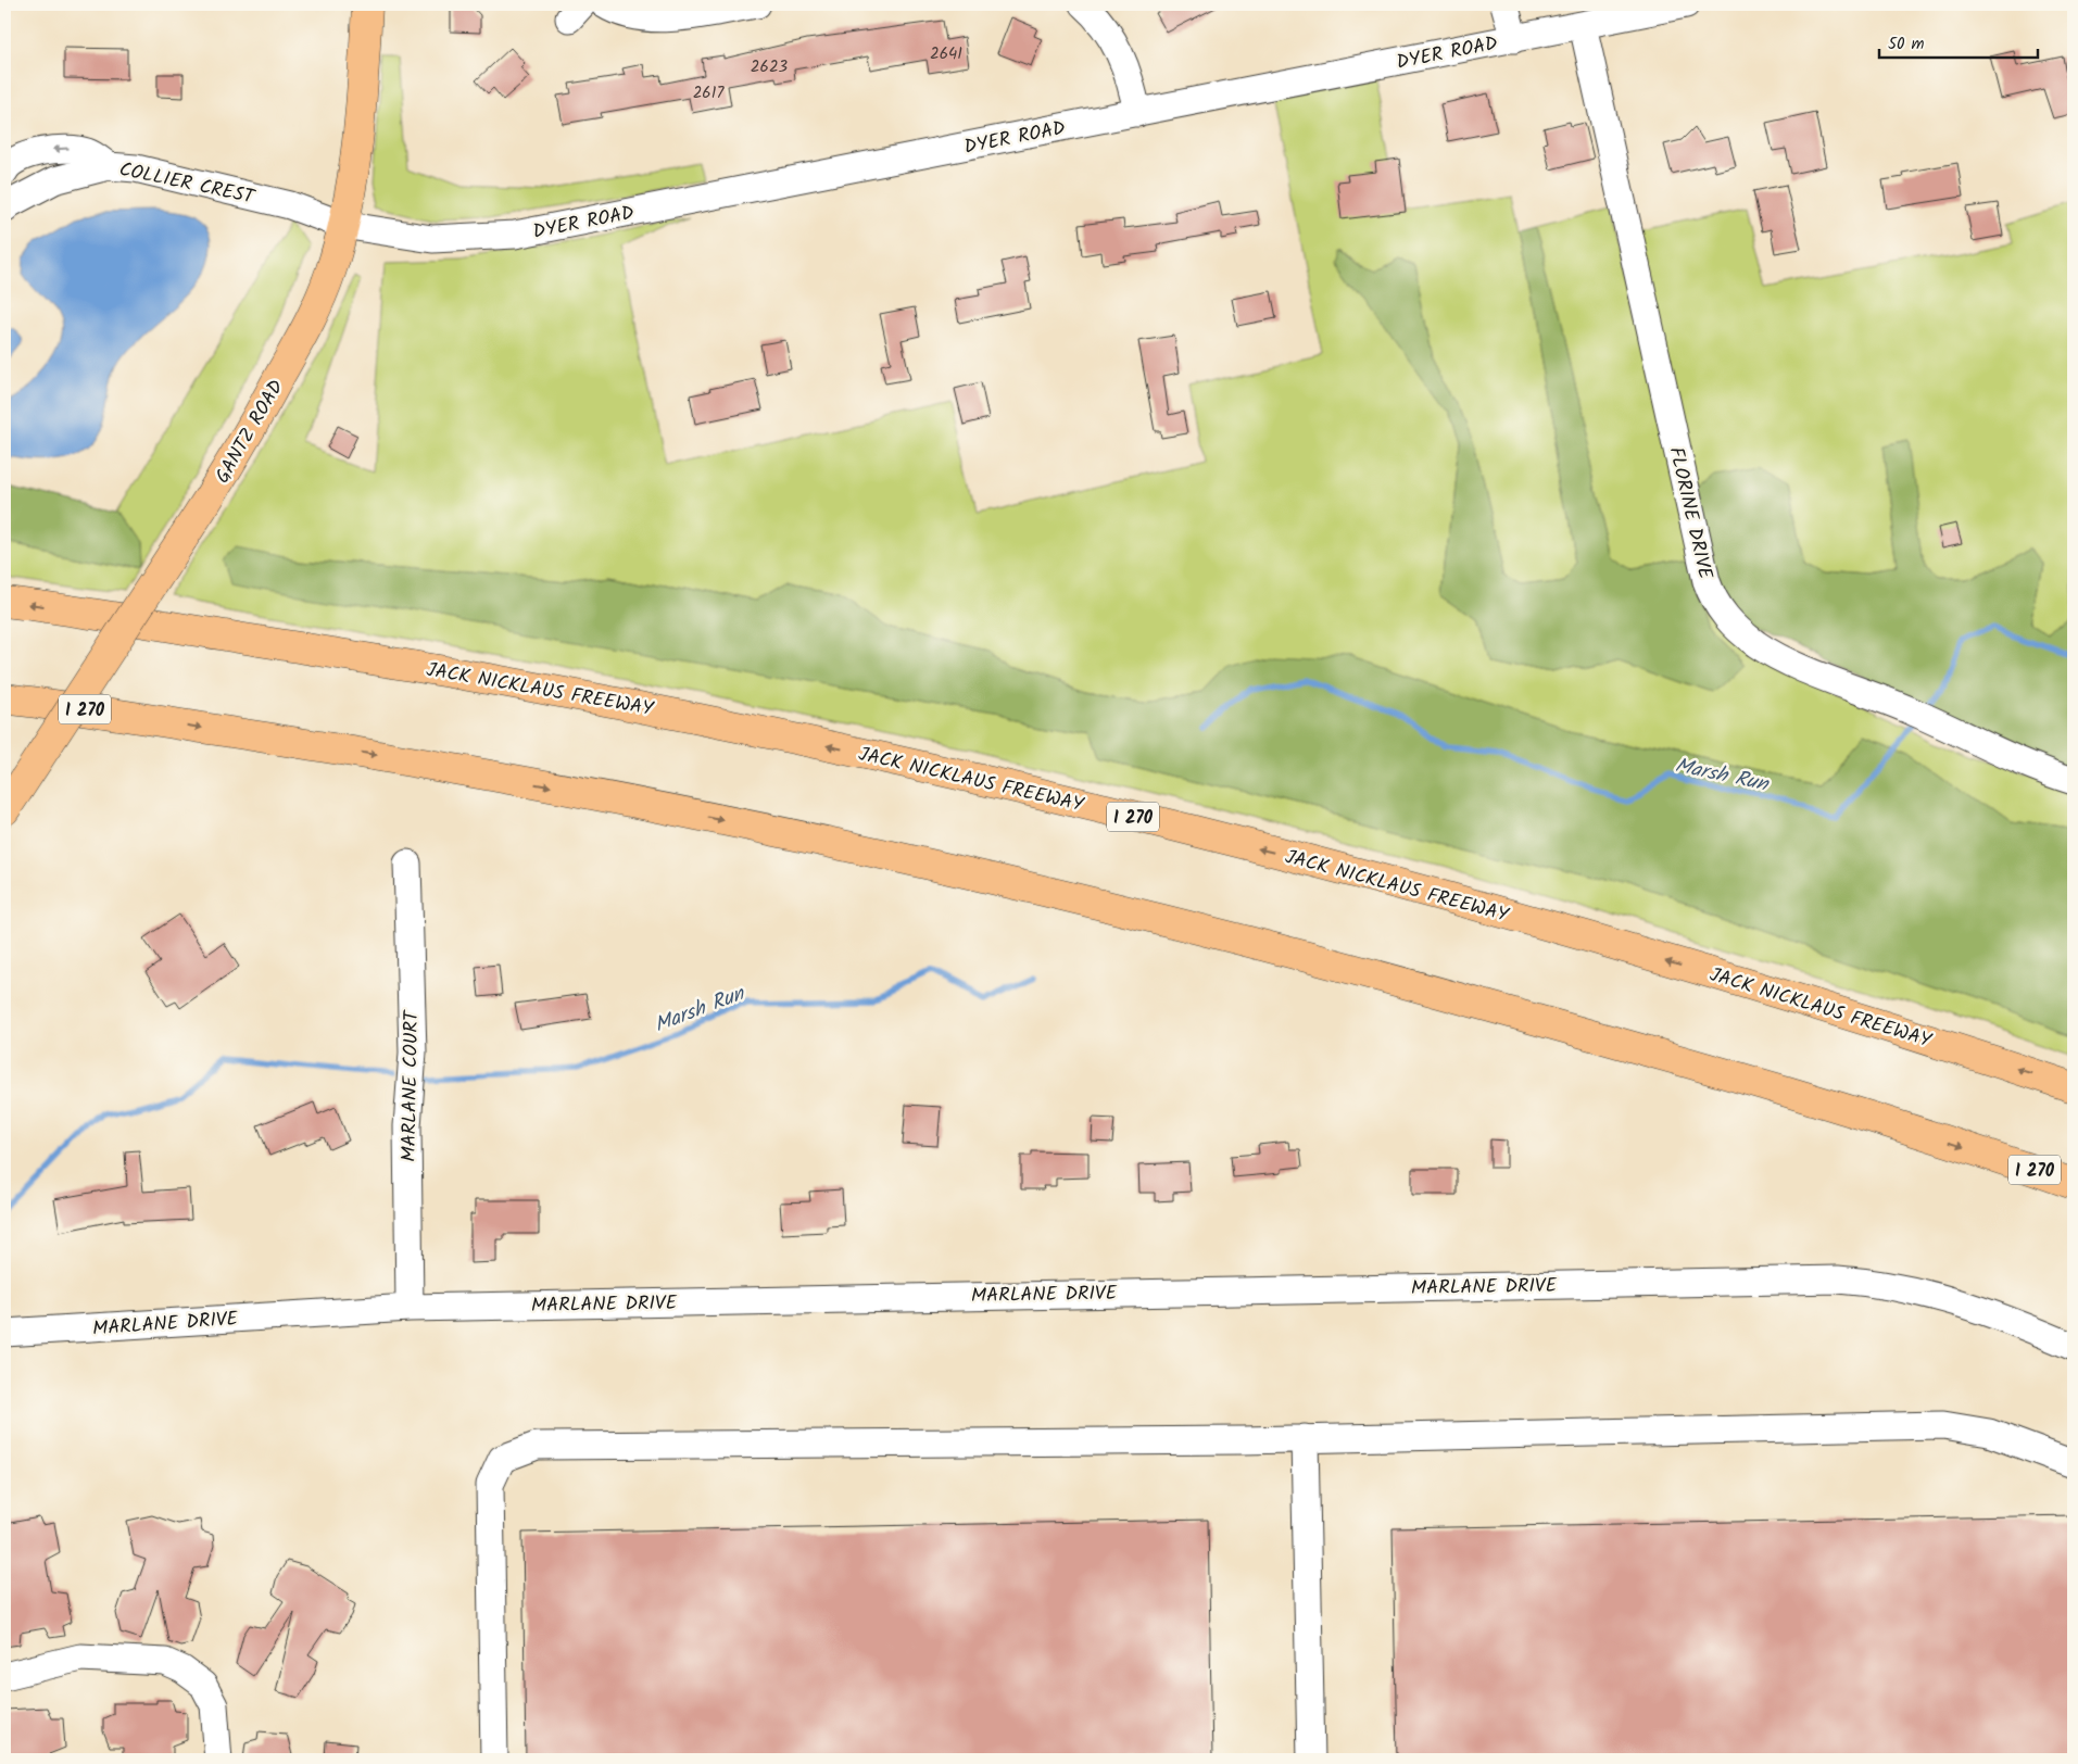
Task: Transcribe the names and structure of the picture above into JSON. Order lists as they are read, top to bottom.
{
  "streets": {
    "main road": ["GANTZ ROAD", "JACK NICKLAUS FREEWAY", "I 270"],
    "street": [
      "DYER ROAD",
      "COLLIER CREST",
      "FLORINE DRIVE",
      "MARLANE COURT",
      "MARLANE DRIVE"
    ]
  },
  "crossings": [
    ["DYER ROAD", "COLLIER CREST"],
    ["DYER ROAD", "GANTZ ROAD"],
    ["DYER ROAD", "FLORINE DRIVE"],
    ["COLLIER CREST", "GANTZ ROAD"],
    ["MARLANE COURT", "MARLANE DRIVE"]
  ],
  "water": ["Marsh Run"],
  "house_numbers": ["2641", "2623", "2617"],
  "scale_bar": "50 m"
}
